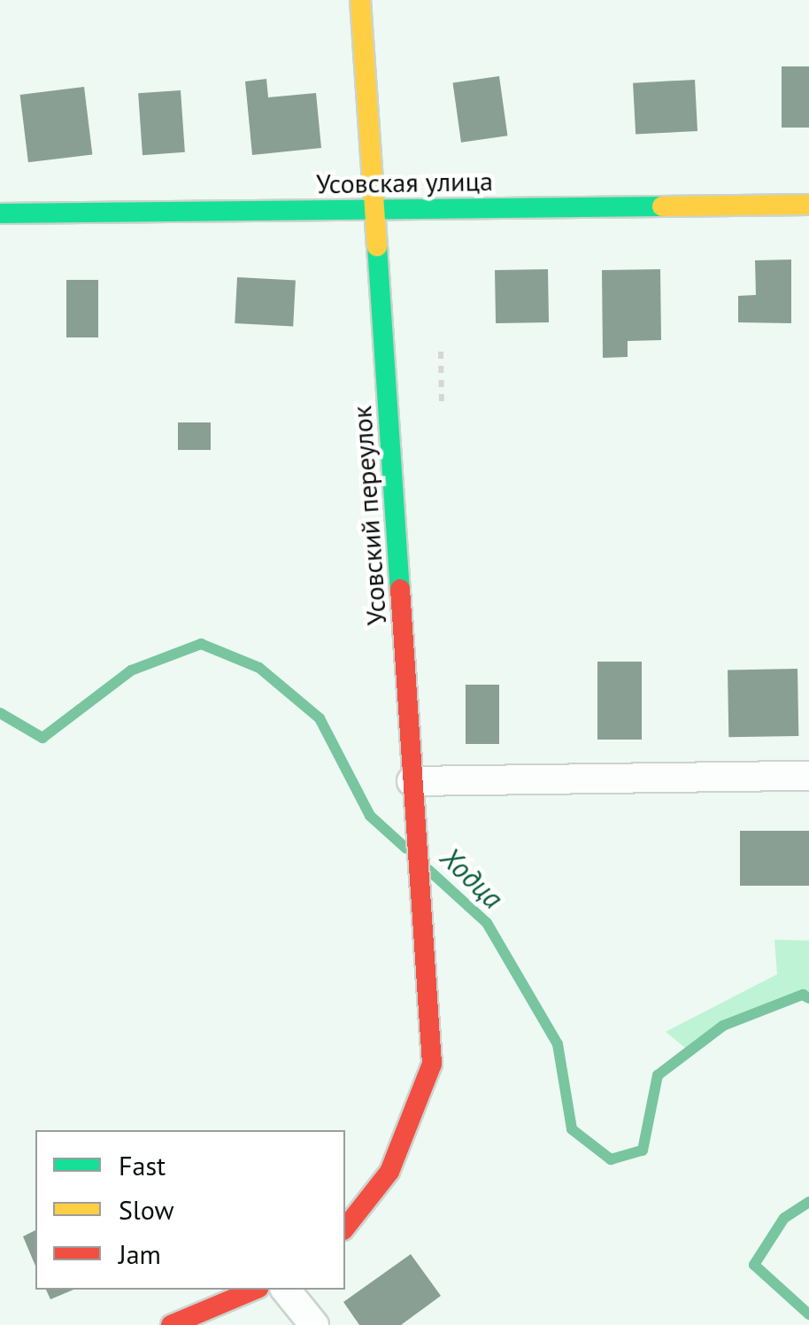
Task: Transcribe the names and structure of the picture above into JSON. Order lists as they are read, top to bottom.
{
  "streets": {
    "street": ["Усовская улица", "Усовский переулок"]
  },
  "crossings": [
    ["Усовская улица", "Усовский переулок"]
  ],
  "water": ["Ходца"],
  "legend": ["Fast", "Slow", "Jam"]
}
